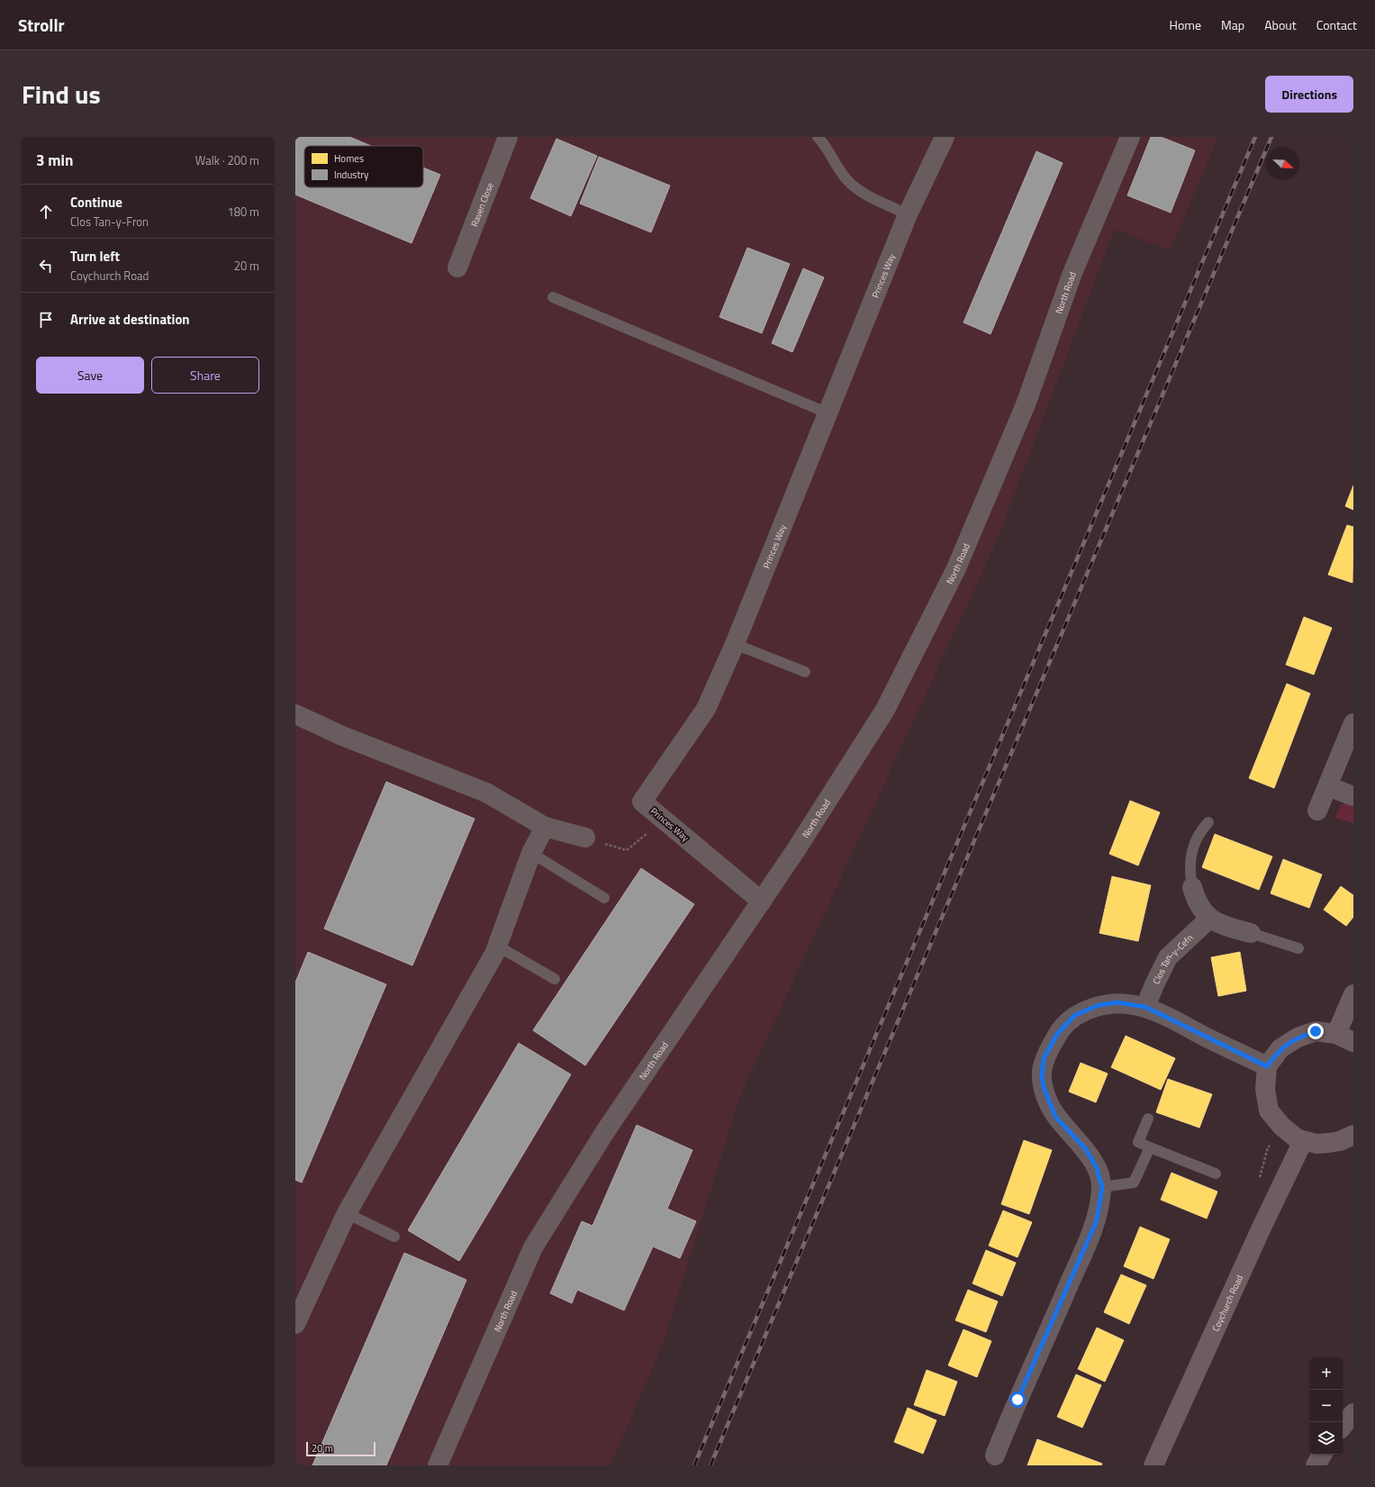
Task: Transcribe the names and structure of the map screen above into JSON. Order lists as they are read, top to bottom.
{
  "streets": {
    "main road": ["Coychurch Road"],
    "street": [
      "Raven Close",
      "Princes Way",
      "North Road",
      "Clos Tan-y-Cefn"
    ]
  },
  "crossings": [
    ["Princes Way", "North Road"]
  ],
  "legend": ["Homes", "Industry"],
  "scale_bar": "20 m",
  "north": "bottom right",
  "page": {
    "header": "Strollr",
    "nav": [
      "Home",
      "Map",
      "About",
      "Contact"
    ],
    "title": "Find us",
    "buttons": [
      "Directions",
      ["Save", "Share"]
    ],
    "heading": ["3 min", "Walk · 200 m"],
    "list": [
      ["Continue", "Clos Tan-y-Fron", "180 m"],
      ["Turn left", "Coychurch Road", "20 m"],
      "Arrive at destination"
    ],
    "map_buttons": ["+", "−"],
    "scale": "20 m"
  }
}
